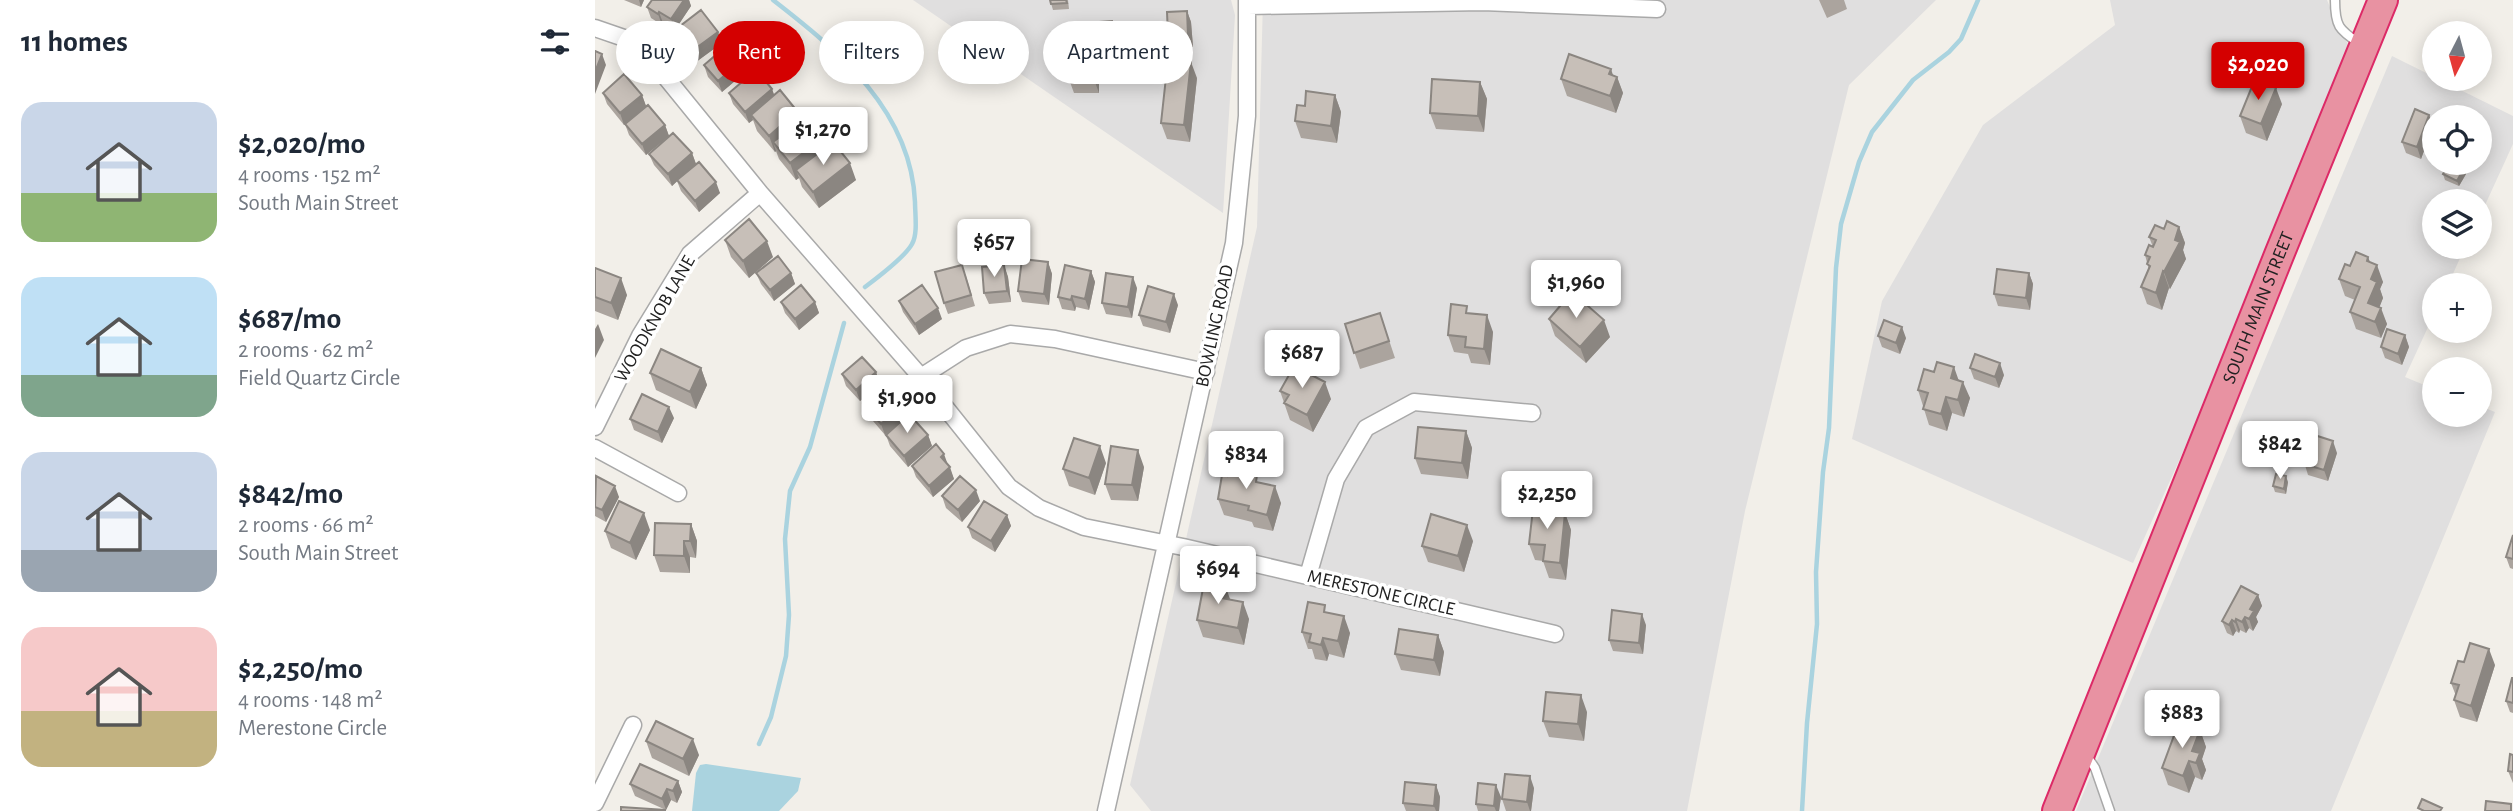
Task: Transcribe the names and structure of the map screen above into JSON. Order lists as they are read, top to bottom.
{
  "streets": {
    "highway": ["SOUTH MAIN STREET"],
    "street": ["WOODKNOB LANE", "BOWLING ROAD", "MERESTONE CIRCLE"]
  },
  "crossings": [
    ["WOODKNOB LANE", "MERESTONE CIRCLE"],
    ["BOWLING ROAD", "MERESTONE CIRCLE"]
  ],
  "north": "bottom",
  "page": {
    "heading": "11 homes",
    "map_buttons": ["+", "−"],
    "chip": [
      "Buy",
      "Rent",
      "Filters",
      "New",
      "Apartment"
    ],
    "price": [
      "$2,020",
      "$1,270",
      "$657",
      "$1,960",
      "$687",
      "$1,900",
      "$842",
      "$834",
      "$2,250",
      "$694",
      "$883"
    ],
    "list": [
      {
        "name": "$2,020/mo",
        "note": "4 rooms · 152 m² · South Main Street"
      },
      {
        "name": "$687/mo",
        "note": "2 rooms · 62 m² · Field Quartz Circle"
      },
      {
        "name": "$842/mo",
        "note": "2 rooms · 66 m² · South Main Street"
      },
      {
        "name": "$2,250/mo",
        "note": "4 rooms · 148 m² · Merestone Circle"
      }
    ]
  }
}
